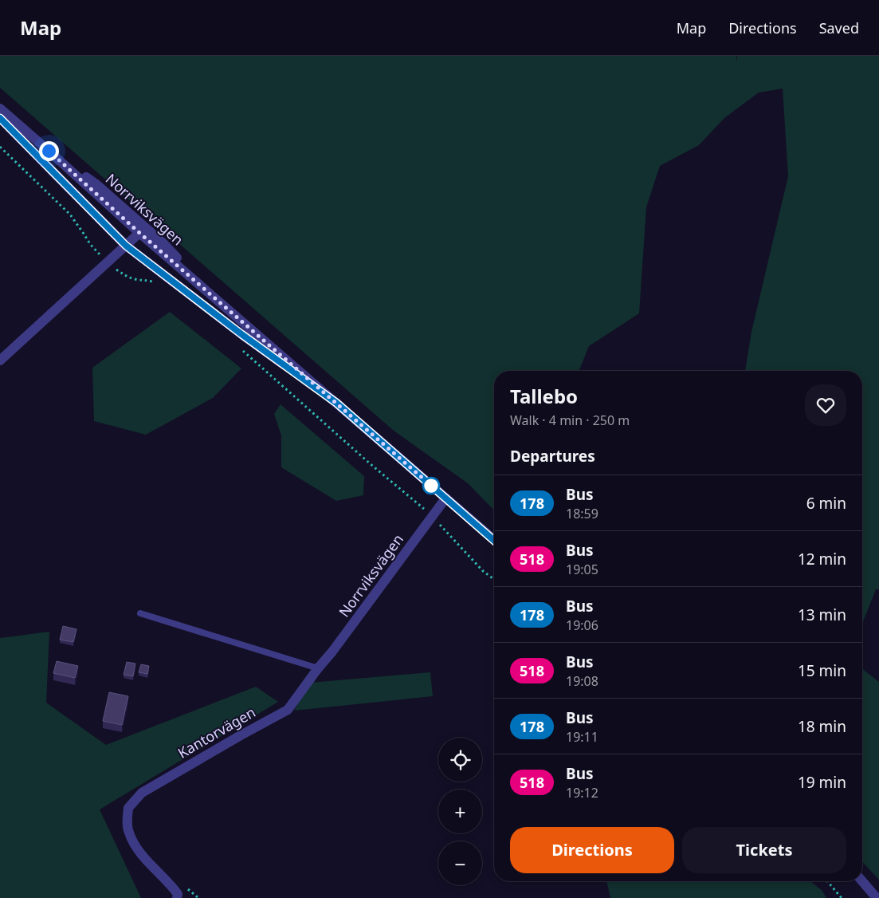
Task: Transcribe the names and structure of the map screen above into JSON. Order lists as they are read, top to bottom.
{
  "streets": {
    "street": ["Norrviksvägen", "Kantorvägen"]
  },
  "crossings": [
    ["Norrviksvägen", "Kantorvägen"]
  ],
  "lines": ["bus line 178"],
  "page": {
    "header": "Map",
    "nav": ["Map", "Directions", "Saved"],
    "heading": [
      ["Tallebo", "Walk · 4 min · 250 m"],
      "Departures"
    ],
    "list": [
      {
        "mark": "178",
        "name": "Bus",
        "note": "18:59",
        "value": "6 min"
      },
      {
        "mark": "518",
        "name": "Bus",
        "note": "19:05",
        "value": "12 min"
      },
      {
        "mark": "178",
        "name": "Bus",
        "note": "19:06",
        "value": "13 min"
      },
      {
        "mark": "518",
        "name": "Bus",
        "note": "19:08",
        "value": "15 min"
      },
      {
        "mark": "178",
        "name": "Bus",
        "note": "19:11",
        "value": "18 min"
      },
      {
        "mark": "518",
        "name": "Bus",
        "note": "19:12",
        "value": "19 min"
      }
    ],
    "map_buttons": ["+", "−"],
    "buttons": ["Directions", "Tickets"]
  }
}
